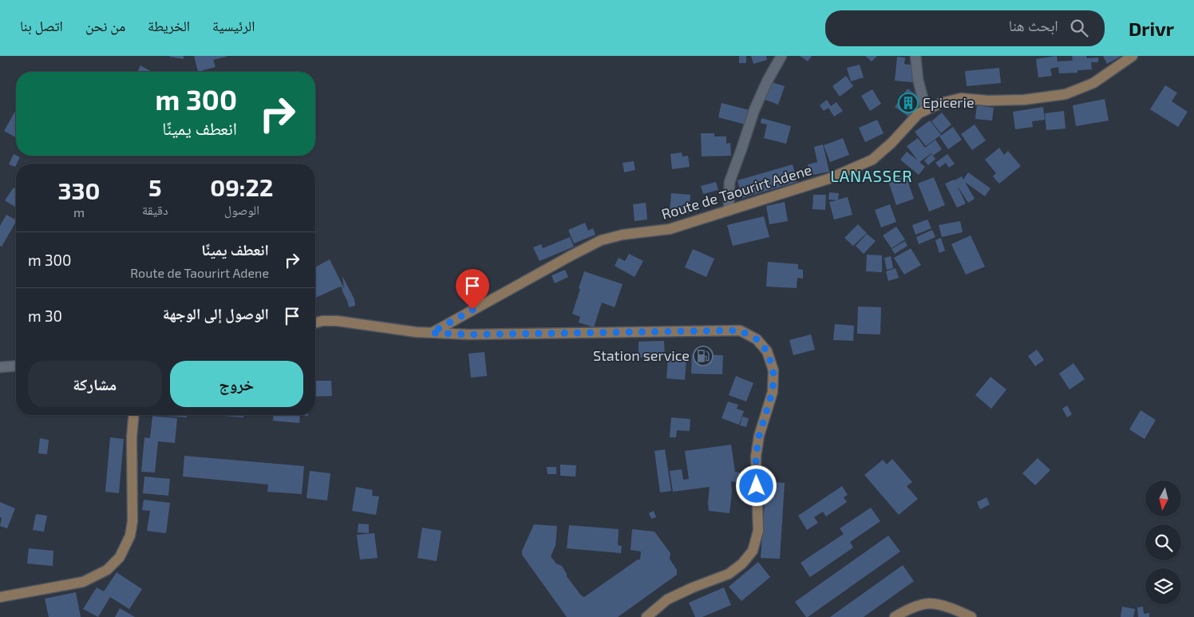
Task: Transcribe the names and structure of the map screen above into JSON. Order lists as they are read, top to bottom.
{
  "streets": {
    "main road": ["Route de Taourirt Adene"]
  },
  "districts": ["LANASSER"],
  "places": {
    "building": ["Epicerie"],
    "fuel station": ["Station service"]
  },
  "north": "bottom",
  "page": {
    "header": "Drivr",
    "search": "ابحث هنا",
    "nav": [
      "الرئيسية",
      "الخريطة",
      "من نحن",
      "اتصل بنا"
    ],
    "turn": ["300 m", "انعطف يمينًا"],
    "eta": [
      "09:22",
      "الوصول",
      "5",
      "دقيقة",
      "330",
      "m"
    ],
    "list": [
      {
        "name": "انعطف يمينًا",
        "note": "Route de Taourirt Adene",
        "value": "300 m"
      },
      {
        "name": "الوصول إلى الوجهة",
        "value": "30 m"
      }
    ],
    "buttons": ["خروج", "مشاركة"]
  }
}
